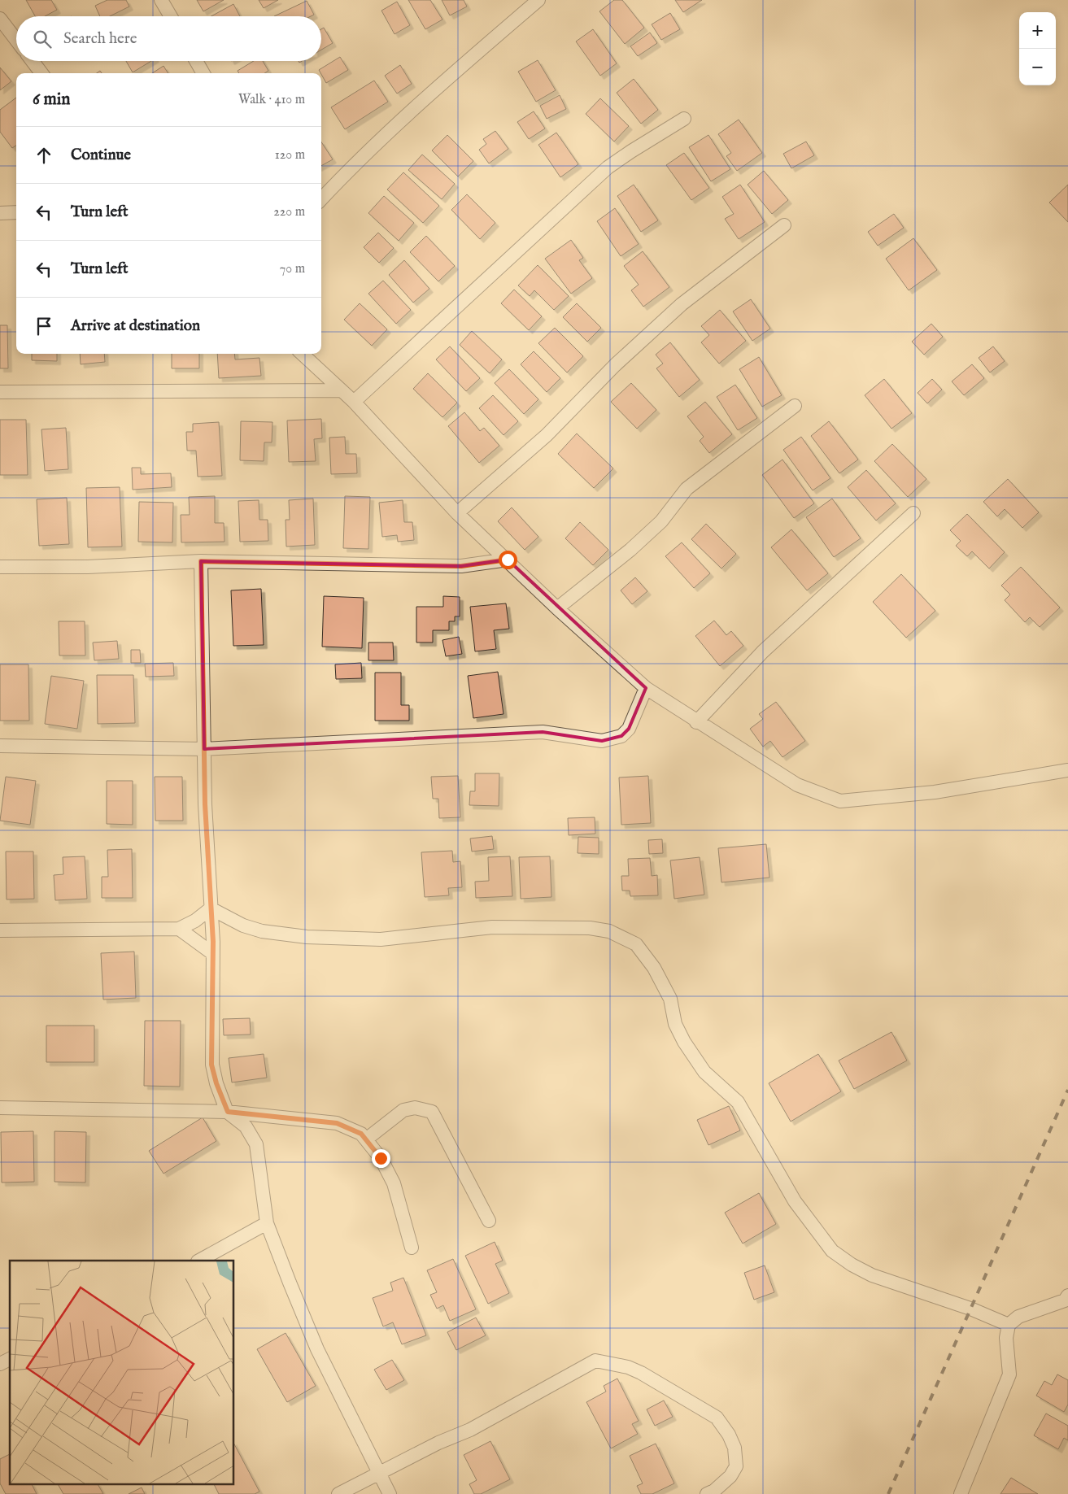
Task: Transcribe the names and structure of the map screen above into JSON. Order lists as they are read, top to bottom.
{
  "page": {
    "map_buttons": ["+", "−"],
    "search": "Search here",
    "heading": ["6 min", "Walk · 410 m"],
    "list": [
      ["Continue", "120 m"],
      ["Turn left", "220 m"],
      ["Turn left", "70 m"],
      "Arrive at destination"
    ]
  }
}
